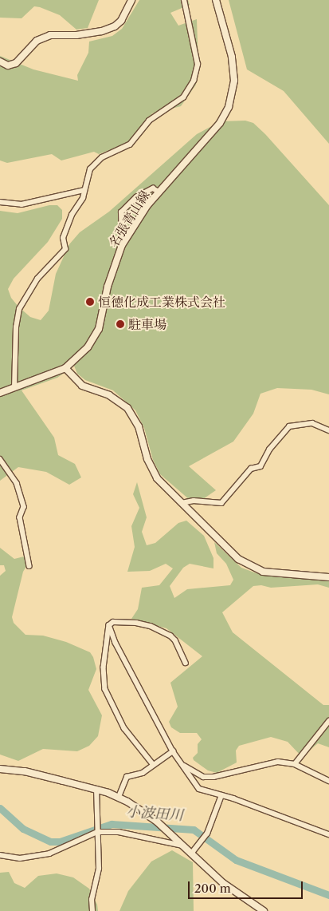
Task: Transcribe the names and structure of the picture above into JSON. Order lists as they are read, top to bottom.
{
  "streets": {
    "main road": ["名張青山線"]
  },
  "water": ["小波田川"],
  "places": ["恒徳化成工業株式会社", "駐車場"],
  "scale_bar": "200 m"
}
